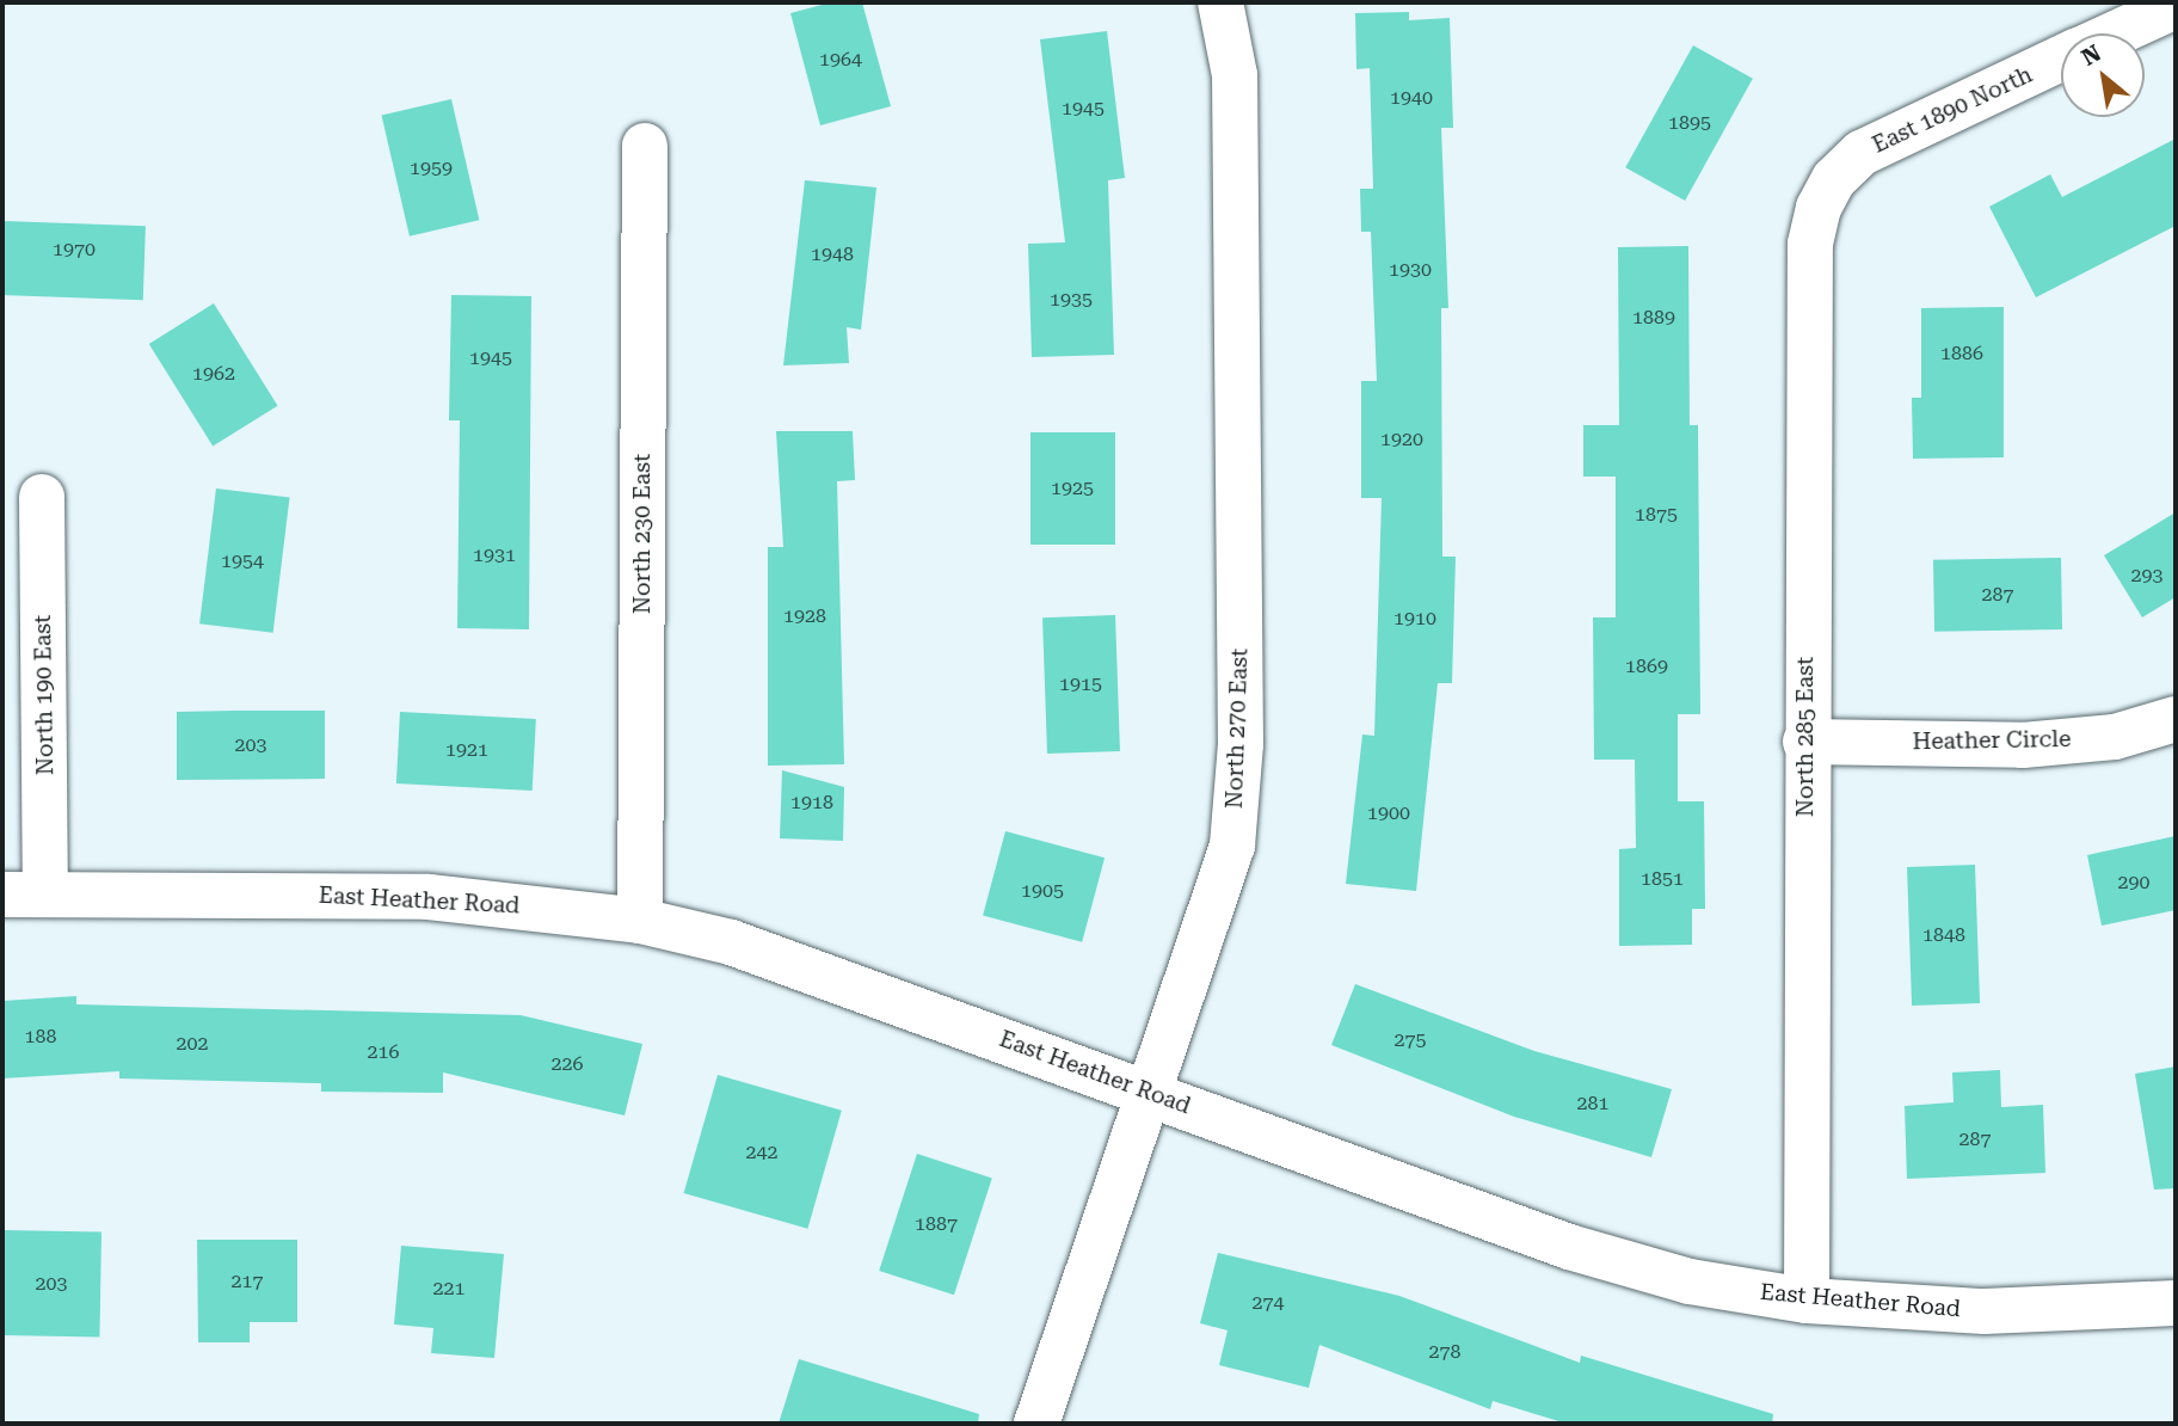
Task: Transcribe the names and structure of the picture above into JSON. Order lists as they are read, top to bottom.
{
  "streets": {
    "street": [
      "East 1890 North",
      "North 230 East",
      "North 190 East",
      "North 270 East",
      "North 285 East",
      "Heather Circle",
      "East Heather Road"
    ]
  },
  "crossings": [
    ["East 1890 North", "North 285 East"],
    ["North 230 East", "East Heather Road"],
    ["North 190 East", "East Heather Road"],
    ["North 270 East", "East Heather Road"],
    ["North 285 East", "Heather Circle"],
    ["North 285 East", "East Heather Road"]
  ],
  "house_numbers": [
    "1964",
    "1940",
    "1945",
    "1895",
    "1959",
    "1970",
    "1948",
    "1930",
    "1935",
    "1889",
    "1886",
    "1945",
    "1962",
    "1920",
    "1925",
    "1875",
    "1931",
    "1954",
    "293",
    "287",
    "1928",
    "1910",
    "1869",
    "1915",
    "203",
    "1921",
    "1918",
    "1900",
    "1851",
    "290",
    "1905",
    "1848",
    "188",
    "275",
    "202",
    "216",
    "226",
    "281",
    "287",
    "242",
    "1887",
    "217",
    "203",
    "221",
    "274",
    "278"
  ],
  "north": "top left"
}
